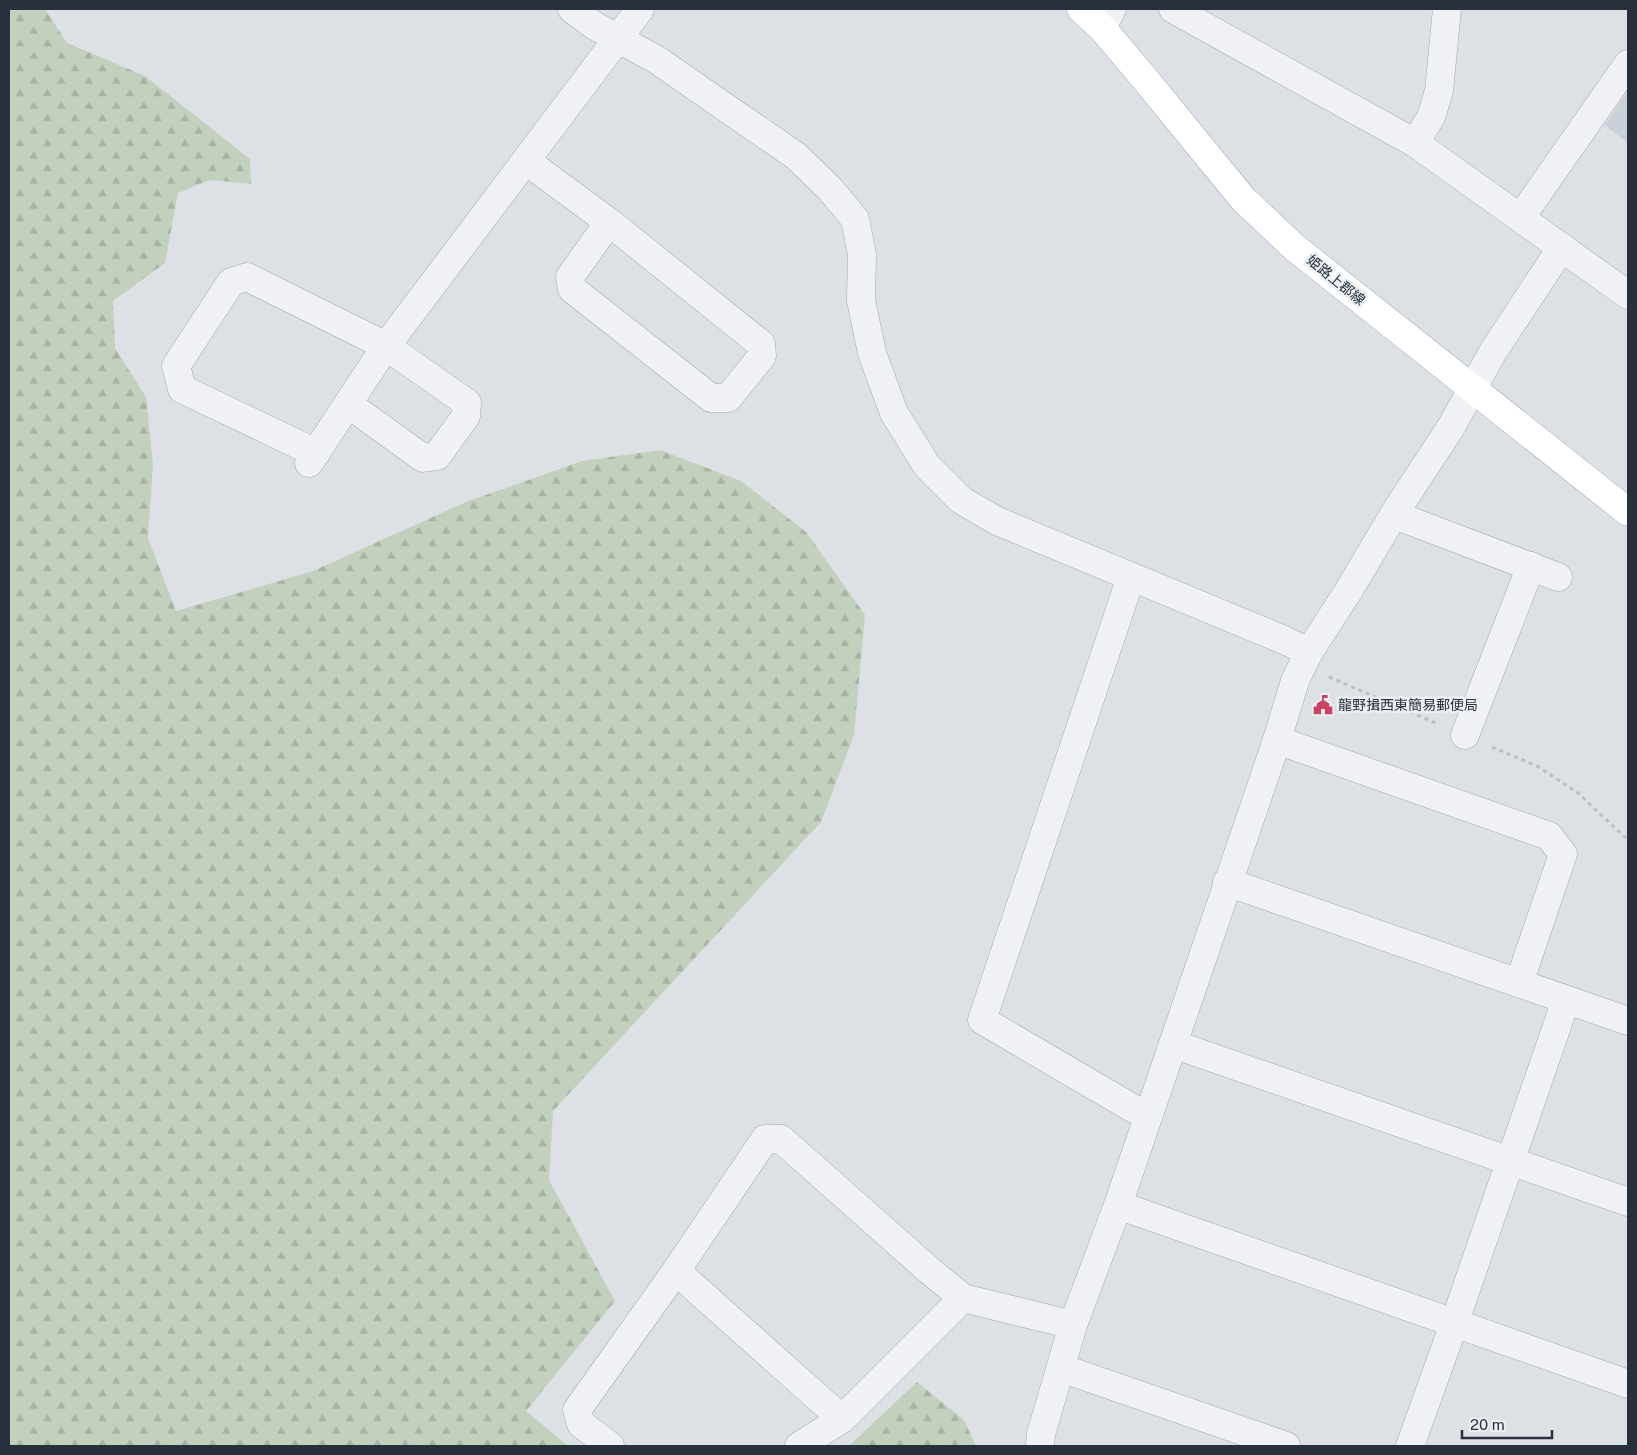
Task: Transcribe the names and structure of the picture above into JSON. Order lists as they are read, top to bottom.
{
  "streets": {
    "main road": ["姫路上郡線"]
  },
  "places": {
    "public building": ["龍野揖西東簡易郵便局"]
  },
  "scale_bar": "20 m"
}
